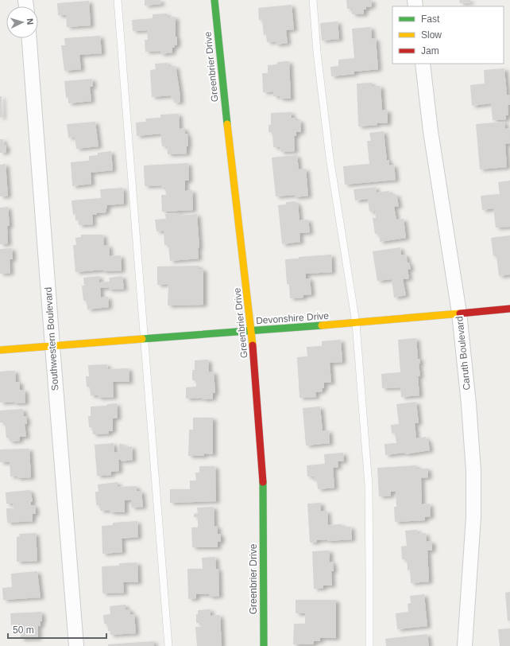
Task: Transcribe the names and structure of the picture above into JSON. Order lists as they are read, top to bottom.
{
  "streets": {
    "street": [
      "Greenbrier Drive",
      "Devonshire Drive",
      "Southwestern Boulevard",
      "Caruth Boulevard"
    ]
  },
  "crossings": [
    ["Greenbrier Drive", "Devonshire Drive"],
    ["Devonshire Drive", "Southwestern Boulevard"],
    ["Devonshire Drive", "Caruth Boulevard"]
  ],
  "legend": ["Fast", "Slow", "Jam"],
  "scale_bar": "50 m",
  "north": "right"
}
